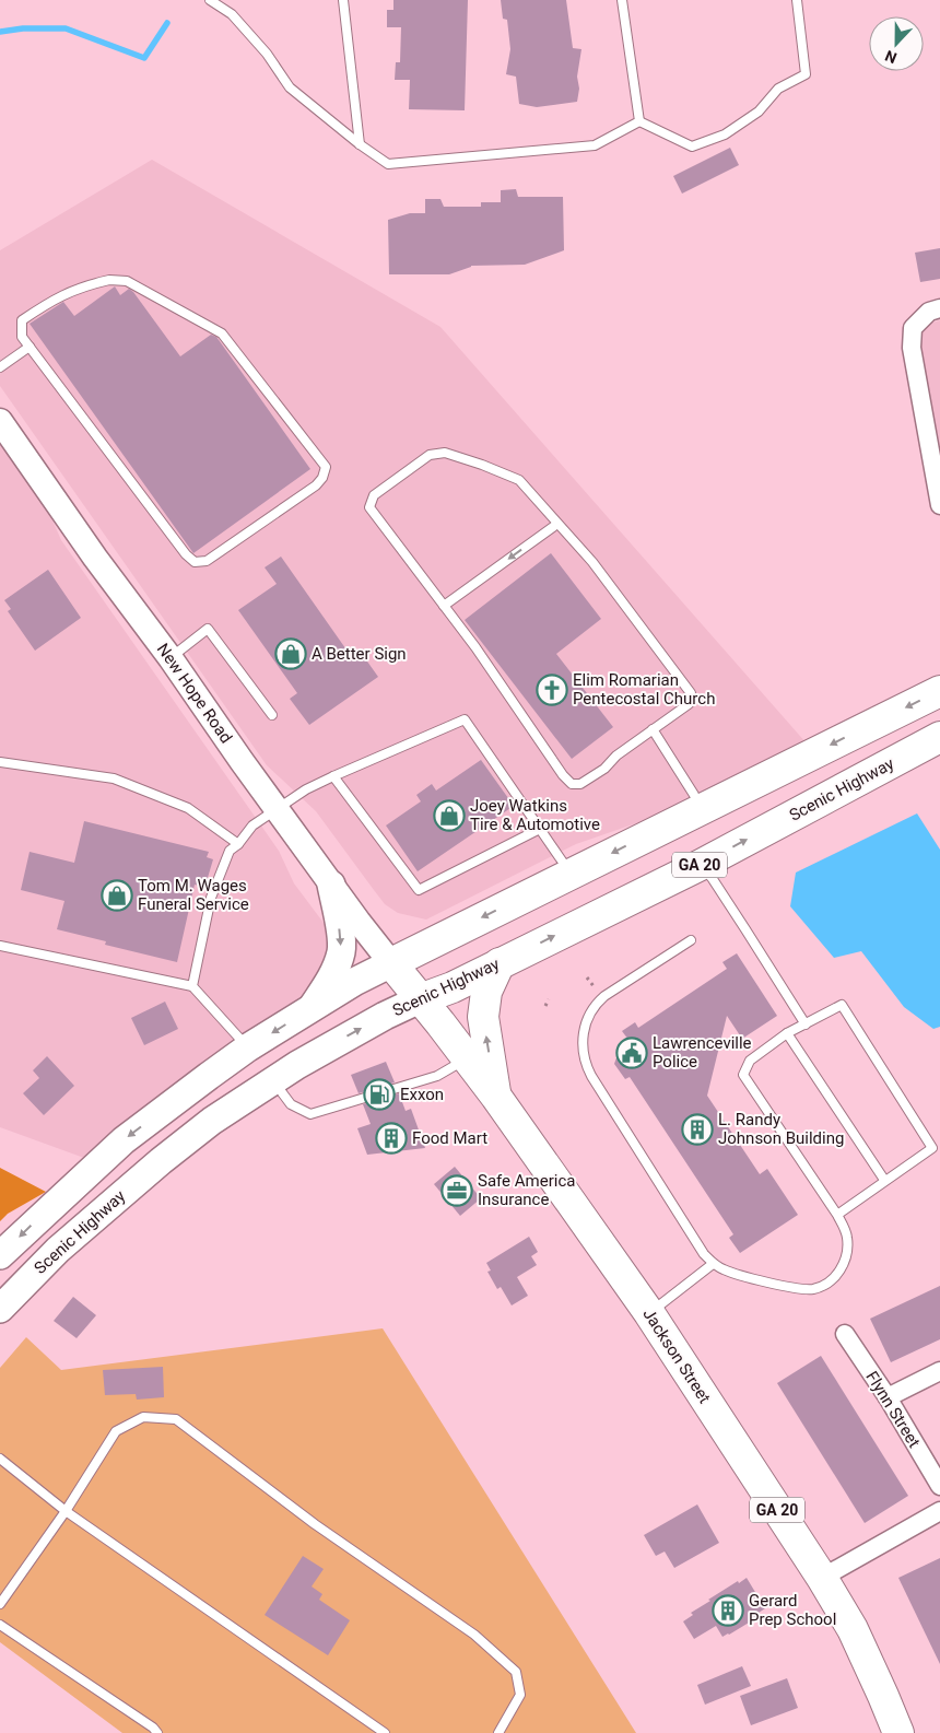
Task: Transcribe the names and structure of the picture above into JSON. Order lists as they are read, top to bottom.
{
  "streets": {
    "highway": ["Scenic Highway", "GA 20", "Jackson Street"],
    "street": ["New Hope Road", "Flynn Street"]
  },
  "crossings": [
    ["New Hope Road", "Jackson Street"],
    ["Scenic Highway", "Jackson Street"]
  ],
  "places": {
    "shop": ["A Better Sign", "Joey Watkins Tire & Automotive", "Tom M. Wages Funeral Service"],
    "church": ["Elim Romarian Pentecostal Church"],
    "public building": ["Lawrenceville Police"],
    "fuel station": ["Exxon"],
    "building": ["L. Randy Johnson Building", "Food Mart", "Gerard Prep School"],
    "office": ["Safe America Insurance"]
  },
  "north": "bottom"
}
